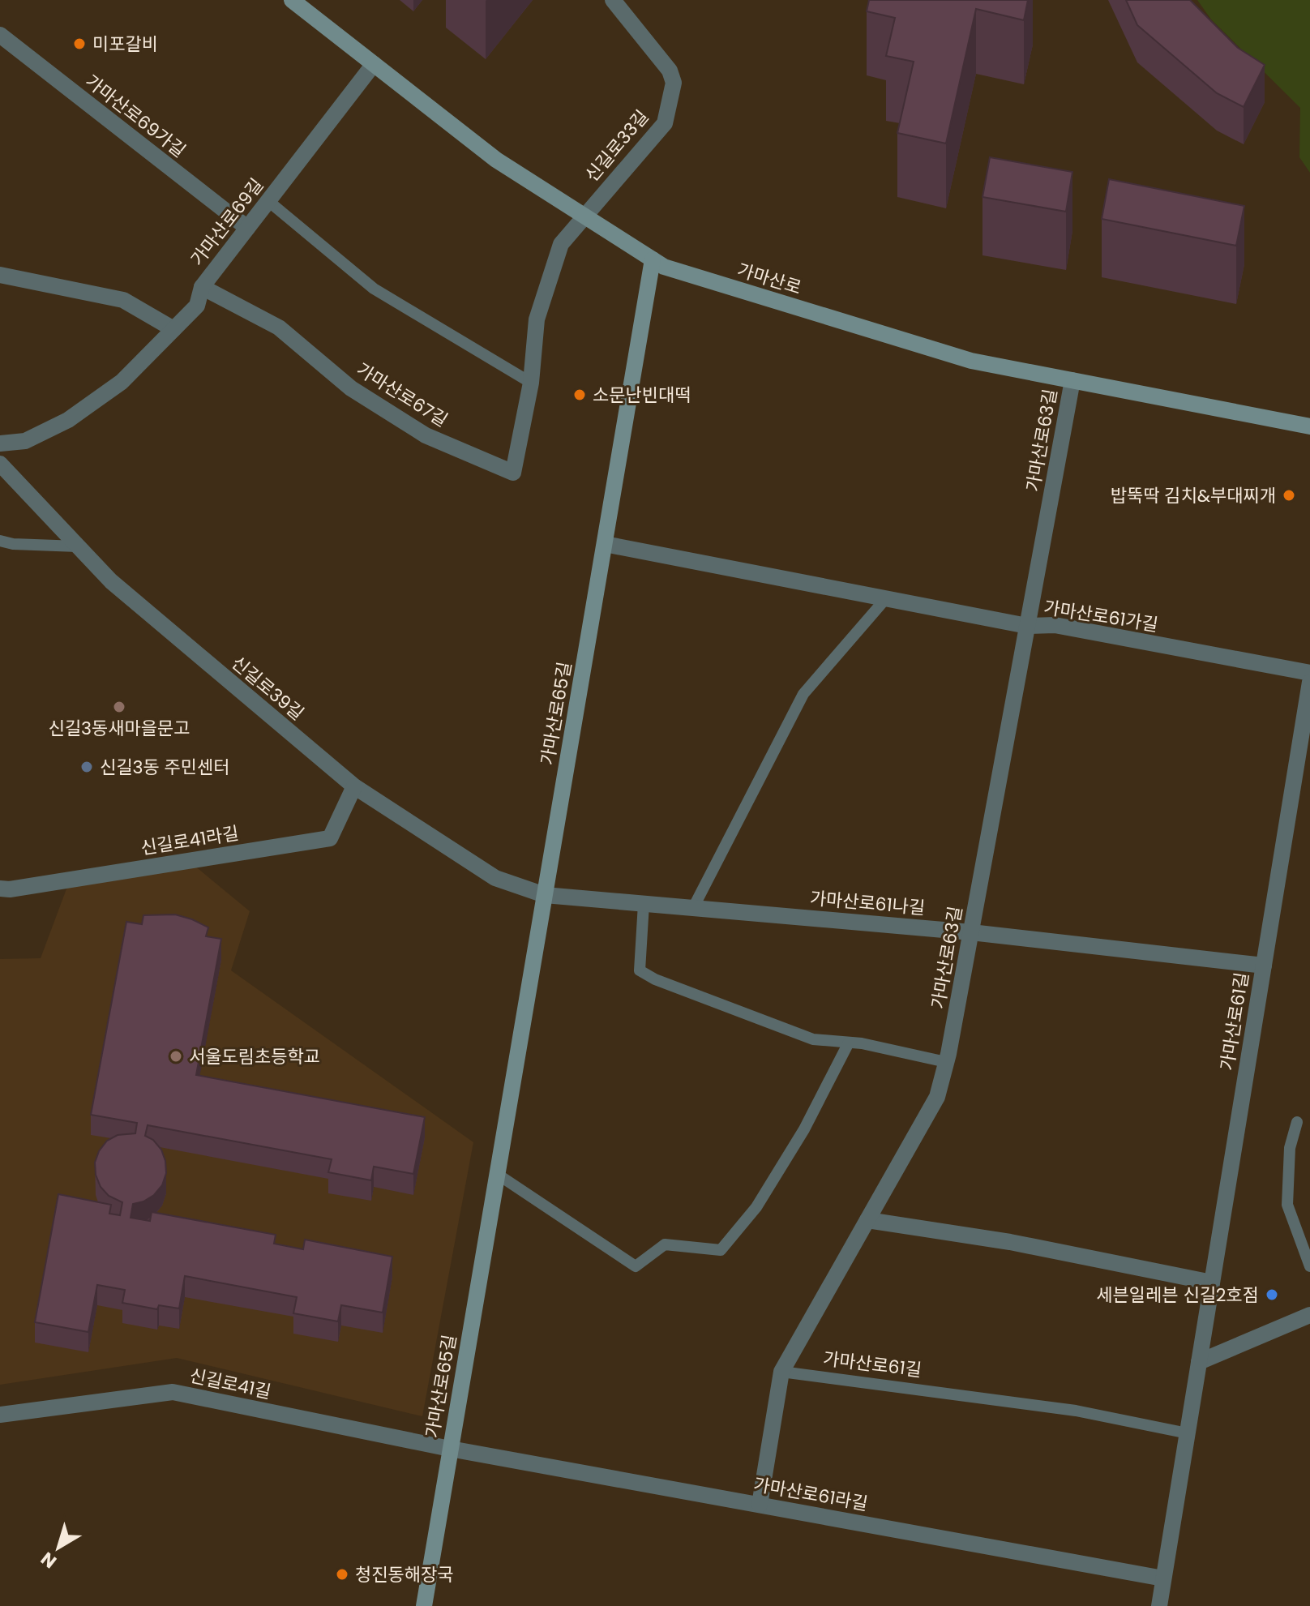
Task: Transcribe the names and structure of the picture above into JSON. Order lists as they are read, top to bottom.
{
  "streets": {
    "street": [
      "가마산로69가길",
      "신길로33길",
      "가마산로69길",
      "가마산로",
      "가마산로67길",
      "가마산로63길",
      "가마산로61가길",
      "신길로39길",
      "가마산로65길",
      "신길로41라길",
      "가마산로61나길",
      "가마산로61길",
      "신길로41길",
      "가마산로61라길"
    ]
  },
  "crossings": [
    ["가마산로69가길", "가마산로69길"],
    ["신길로33길", "가마산로"],
    ["신길로33길", "가마산로67길"],
    ["가마산로69길", "가마산로"],
    ["가마산로69길", "가마산로67길"],
    ["가마산로", "가마산로67길"],
    ["가마산로", "가마산로63길"],
    ["가마산로", "가마산로65길"],
    ["가마산로63길", "가마산로61가길"],
    ["가마산로63길", "가마산로61나길"],
    ["가마산로63길", "가마산로61길"],
    ["가마산로63길", "가마산로61라길"],
    ["가마산로61가길", "가마산로65길"],
    ["신길로39길", "가마산로65길"],
    ["신길로39길", "신길로41라길"],
    ["신길로39길", "가마산로61나길"],
    ["가마산로65길", "가마산로61나길"],
    ["가마산로65길", "신길로41길"],
    ["가마산로65길", "가마산로61라길"],
    ["가마산로61나길", "가마산로61길"],
    ["가마산로61길", "가마산로61라길"],
    ["신길로41길", "가마산로61라길"]
  ],
  "places": [
    "미포갈비",
    "소문난빈대떡",
    "밥뚝딱 김치&부대찌개",
    "신길3동새마을문고",
    "신길3동 주민센터",
    "서울도림초등학교",
    "세븐일레븐 신길2호점",
    "청진동해장국"
  ],
  "north": "bottom left"
}
